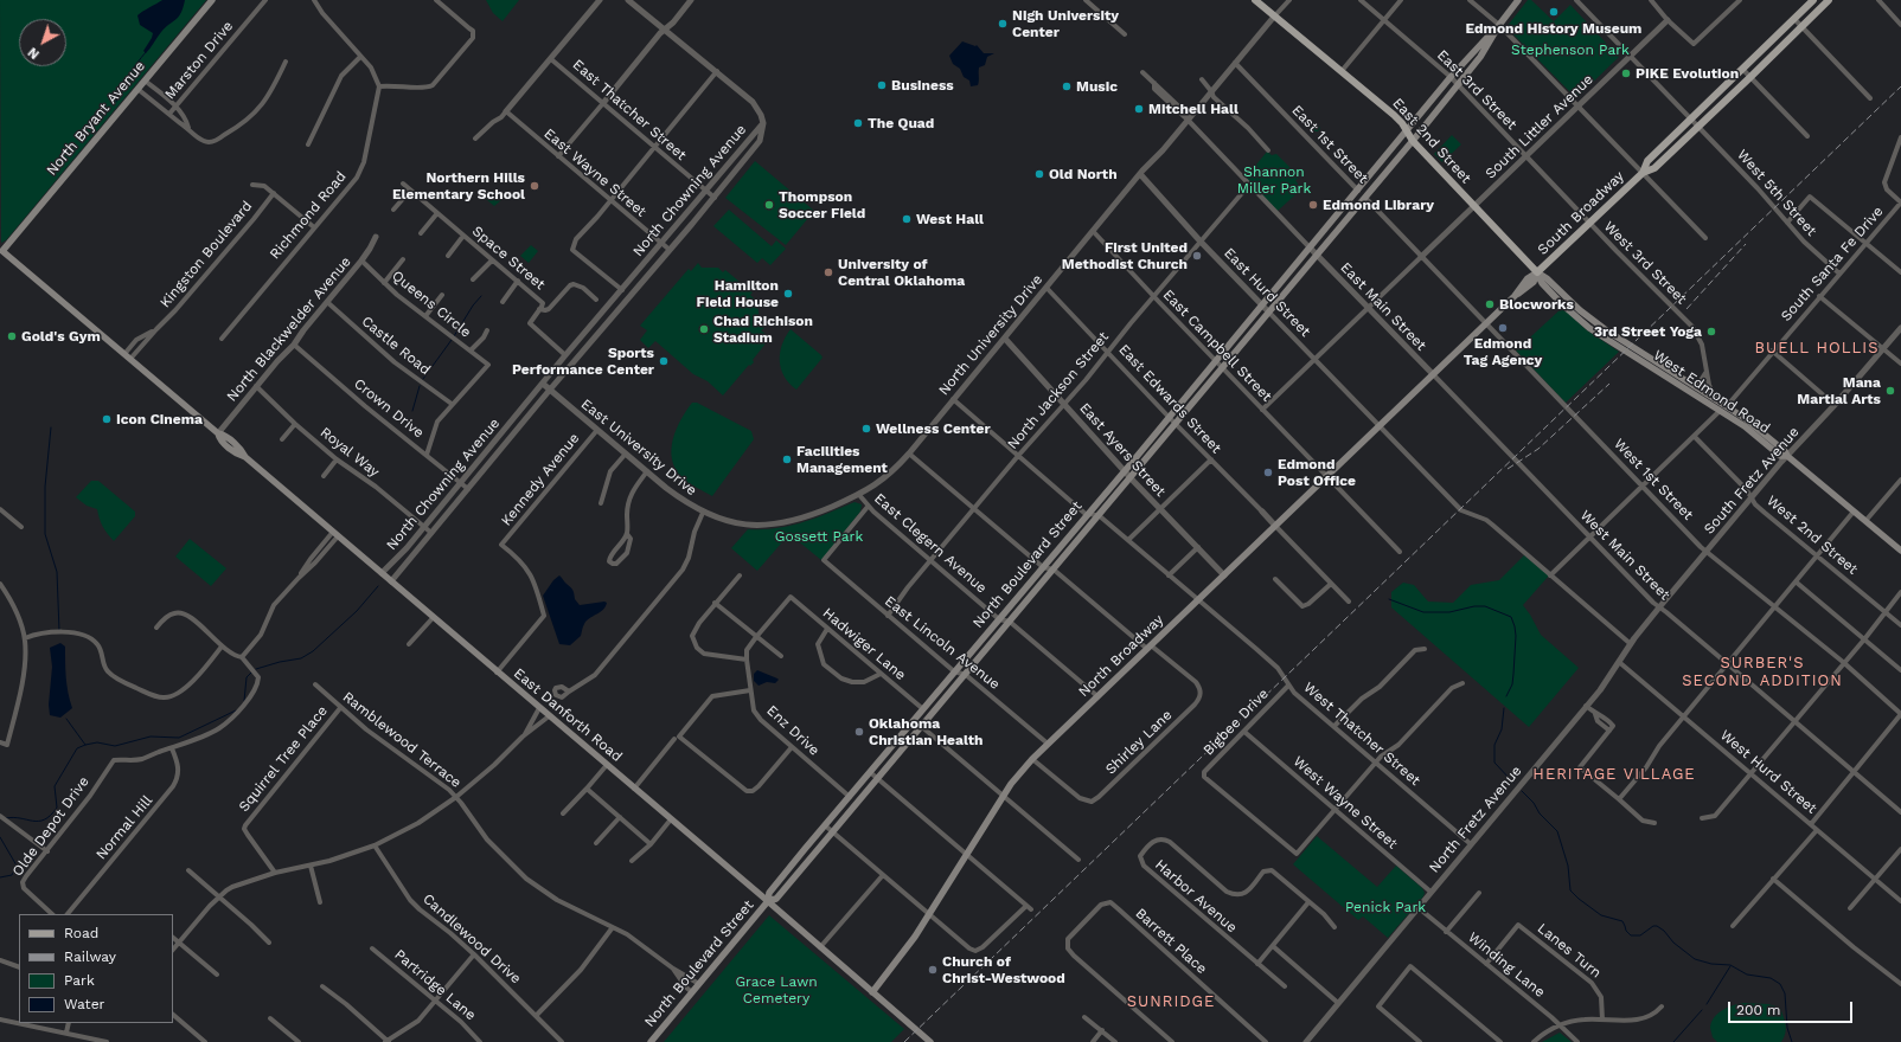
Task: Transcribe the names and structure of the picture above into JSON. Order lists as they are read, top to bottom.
{
  "streets": {
    "main road": [
      "North Bryant Avenue",
      "East 2nd Street",
      "South Broadway",
      "West Edmond Road",
      "North Boulevard Street",
      "North Broadway",
      "East Danforth Road"
    ],
    "street": [
      "Marston Drive",
      "East 3rd Street",
      "East Thatcher Street",
      "South Littler Avenue",
      "East 1st Street",
      "East Wayne Street",
      "North Chowning Avenue",
      "West 5th Street",
      "Richmond Road",
      "Kingston Boulevard",
      "Space Street",
      "West 3rd Street",
      "South Santa Fe Drive",
      "East Hurd Street",
      "Queens Circle",
      "East Main Street",
      "North Blackwelder Avenue",
      "North University Drive",
      "Castle Road",
      "East Campbell Street",
      "North Jackson Street",
      "East Edwards Street",
      "Crown Drive",
      "East University Drive",
      "East Ayers Street",
      "Royal Way",
      "Kennedy Avenue",
      "West 1st Street",
      "South Fretz Avenue",
      "West 2nd Street",
      "East Clegern Avenue",
      "West Main Street",
      "East Lincoln Avenue",
      "Hadwiger Lane",
      "Bigbee Drive",
      "Enz Drive",
      "West Thatcher Street",
      "Ramblewood Terrace",
      "Shirley Lane",
      "Squirrel Tree Place",
      "West Hurd Street",
      "West Wayne Street",
      "North Fretz Avenue",
      "Olde Depot Drive",
      "Normal Hill",
      "Harbor Avenue",
      "Candlewood Drive",
      "Barrett Place",
      "Lanes Turn",
      "Winding Lane",
      "Partridge Lane"
    ]
  },
  "crossings": [
    ["East 3rd Street", "South Littler Avenue"],
    ["East 3rd Street", "South Broadway"],
    ["East 3rd Street", "West 3rd Street"],
    ["East 3rd Street", "North Boulevard Street"],
    ["East Thatcher Street", "North Chowning Avenue"],
    ["North Bryant Avenue", "East Danforth Road"],
    ["South Littler Avenue", "East 2nd Street"],
    ["South Littler Avenue", "East 1st Street"],
    ["South Littler Avenue", "West 5th Street"],
    ["South Littler Avenue", "East Hurd Street"],
    ["South Littler Avenue", "East Main Street"],
    ["South Littler Avenue", "East Campbell Street"],
    ["East 2nd Street", "South Broadway"],
    ["East 2nd Street", "North University Drive"],
    ["East 2nd Street", "West Edmond Road"],
    ["East 2nd Street", "North Boulevard Street"],
    ["East 1st Street", "South Broadway"],
    ["East 1st Street", "North University Drive"],
    ["East 1st Street", "West 1st Street"],
    ["East 1st Street", "North Boulevard Street"],
    ["East Wayne Street", "North Chowning Avenue"],
    ["North Chowning Avenue", "Space Street"],
    ["North Chowning Avenue", "Crown Drive"],
    ["North Chowning Avenue", "East University Drive"],
    ["North Chowning Avenue", "Royal Way"],
    ["North Chowning Avenue", "East Danforth Road"],
    ["West 5th Street", "South Broadway"],
    ["West 5th Street", "South Santa Fe Drive"],
    ["South Broadway", "West 3rd Street"],
    ["South Broadway", "East Main Street"],
    ["South Broadway", "West Edmond Road"],
    ["South Broadway", "West 1st Street"],
    ["South Broadway", "West Main Street"],
    ["South Broadway", "North Broadway"],
    ["Kingston Boulevard", "East Danforth Road"],
    ["West 3rd Street", "West Edmond Road"],
    ["South Santa Fe Drive", "West Edmond Road"],
    ["East Hurd Street", "North University Drive"],
    ["East Hurd Street", "North Jackson Street"],
    ["East Hurd Street", "North Boulevard Street"],
    ["East Hurd Street", "North Broadway"],
    ["Queens Circle", "North Blackwelder Avenue"],
    ["Queens Circle", "Castle Road"],
    ["East Main Street", "West Main Street"],
    ["East Main Street", "North Boulevard Street"],
    ["East Main Street", "North Broadway"],
    ["North Blackwelder Avenue", "Castle Road"],
    ["North Blackwelder Avenue", "Crown Drive"],
    ["North Blackwelder Avenue", "Royal Way"],
    ["North Blackwelder Avenue", "East Danforth Road"],
    ["North University Drive", "East Campbell Street"],
    ["North University Drive", "East Edwards Street"],
    ["North University Drive", "East University Drive"],
    ["North University Drive", "East Ayers Street"],
    ["North University Drive", "East Clegern Avenue"],
    ["East Campbell Street", "North Jackson Street"],
    ["East Campbell Street", "North Boulevard Street"],
    ["East Campbell Street", "North Broadway"],
    ["North Jackson Street", "East Edwards Street"],
    ["North Jackson Street", "East Ayers Street"],
    ["North Jackson Street", "East Clegern Avenue"],
    ["North Jackson Street", "East Lincoln Avenue"],
    ["West Edmond Road", "South Fretz Avenue"],
    ["East Edwards Street", "North Boulevard Street"],
    ["East Edwards Street", "North Broadway"],
    ["East University Drive", "Kennedy Avenue"],
    ["East Ayers Street", "North Boulevard Street"],
    ["East Ayers Street", "North Broadway"],
    ["Kennedy Avenue", "East Danforth Road"],
    ["West 1st Street", "South Fretz Avenue"],
    ["South Fretz Avenue", "West 2nd Street"],
    ["South Fretz Avenue", "West Main Street"],
    ["South Fretz Avenue", "North Fretz Avenue"],
    ["East Clegern Avenue", "North Boulevard Street"],
    ["East Clegern Avenue", "East Lincoln Avenue"],
    ["East Clegern Avenue", "North Broadway"],
    ["West Main Street", "North Broadway"],
    ["West Main Street", "North Fretz Avenue"],
    ["North Boulevard Street", "East Lincoln Avenue"],
    ["North Boulevard Street", "Hadwiger Lane"],
    ["North Boulevard Street", "East Danforth Road"],
    ["North Boulevard Street", "Enz Drive"],
    ["North Boulevard Street", "Ramblewood Terrace"],
    ["East Lincoln Avenue", "North Broadway"],
    ["Hadwiger Lane", "Enz Drive"],
    ["North Broadway", "East Danforth Road"],
    ["North Broadway", "West Thatcher Street"],
    ["North Broadway", "Shirley Lane"],
    ["Bigbee Drive", "West Thatcher Street"],
    ["Bigbee Drive", "West Wayne Street"],
    ["West Thatcher Street", "North Fretz Avenue"],
    ["Ramblewood Terrace", "Squirrel Tree Place"],
    ["West Hurd Street", "North Fretz Avenue"],
    ["West Wayne Street", "North Fretz Avenue"],
    ["North Fretz Avenue", "Winding Lane"],
    ["Olde Depot Drive", "Normal Hill"],
    ["Lanes Turn", "Winding Lane"]
  ],
  "districts": [
    "BUELL HOLLIS",
    "SURBER'S SECOND ADDITION",
    "HERITAGE VILLAGE",
    "SUNRIDGE"
  ],
  "parks": [
    "Stephenson Park",
    "Shannon Miller Park",
    "Gossett Park",
    "Penick Park",
    "Grace Lawn Cemetery"
  ],
  "places": [
    "Edmond History Museum",
    "Nigh University Center",
    "PIKE Evolution",
    "Business",
    "Music",
    "Mitchell Hall",
    "The Quad",
    "Old North",
    "Northern Hills Elementary School",
    "Thompson Soccer Field",
    "Edmond Library",
    "West Hall",
    "First United Methodist Church",
    "University of Central Oklahoma",
    "Hamilton Field House",
    "Blocworks",
    "Edmond Tag Agency",
    "Chad Richison Stadium",
    "3rd Street Yoga",
    "Gold's Gym",
    "Sports Performance Center",
    "Mana Martial Arts",
    "Icon Cinema",
    "Wellness Center",
    "Facilities Management",
    "Edmond Post Office",
    "Oklahoma Christian Health",
    "Church of Christ-Westwood"
  ],
  "legend": [
    "Road",
    "Railway",
    "Park",
    "Water"
  ],
  "scale_bar": "200 m",
  "north": "bottom left"
}
